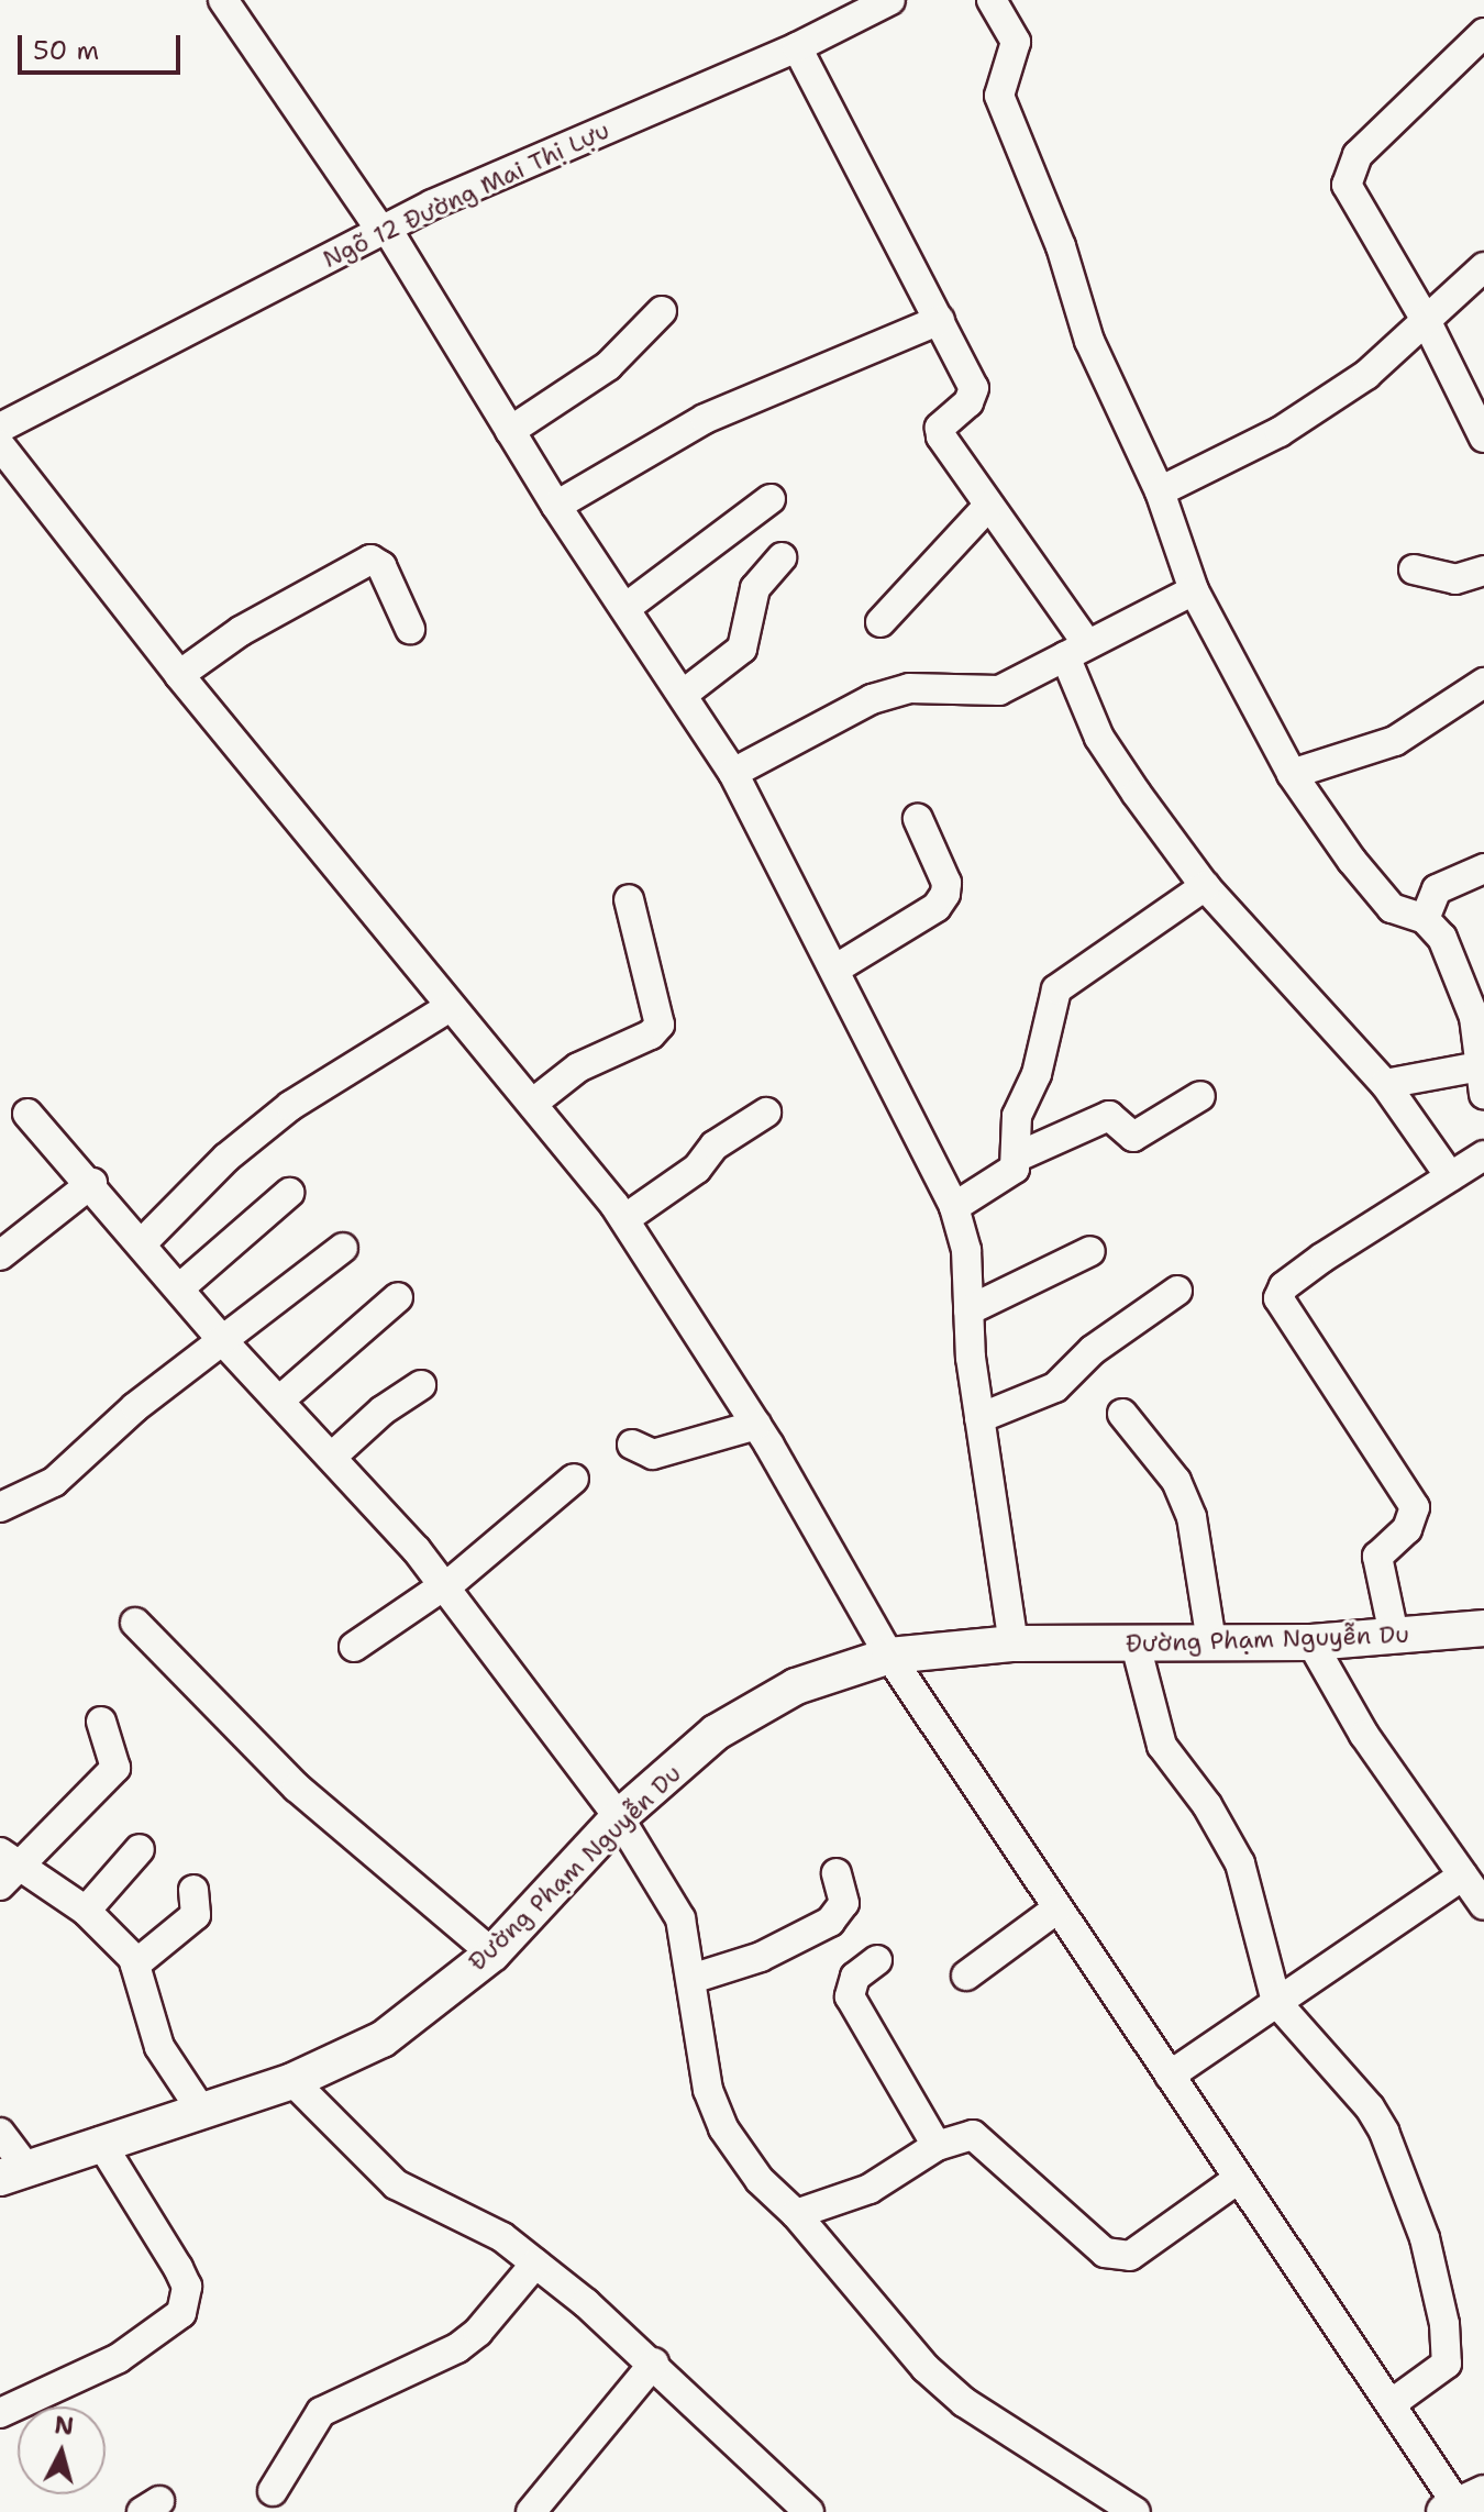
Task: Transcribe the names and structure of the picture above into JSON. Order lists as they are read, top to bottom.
{
  "streets": {
    "main road": ["Đường Phạm Nguyễn Du"],
    "street": ["Ngõ 12 Đường Mai Thị Lựu"]
  },
  "scale_bar": "50 m",
  "north": "top"
}
